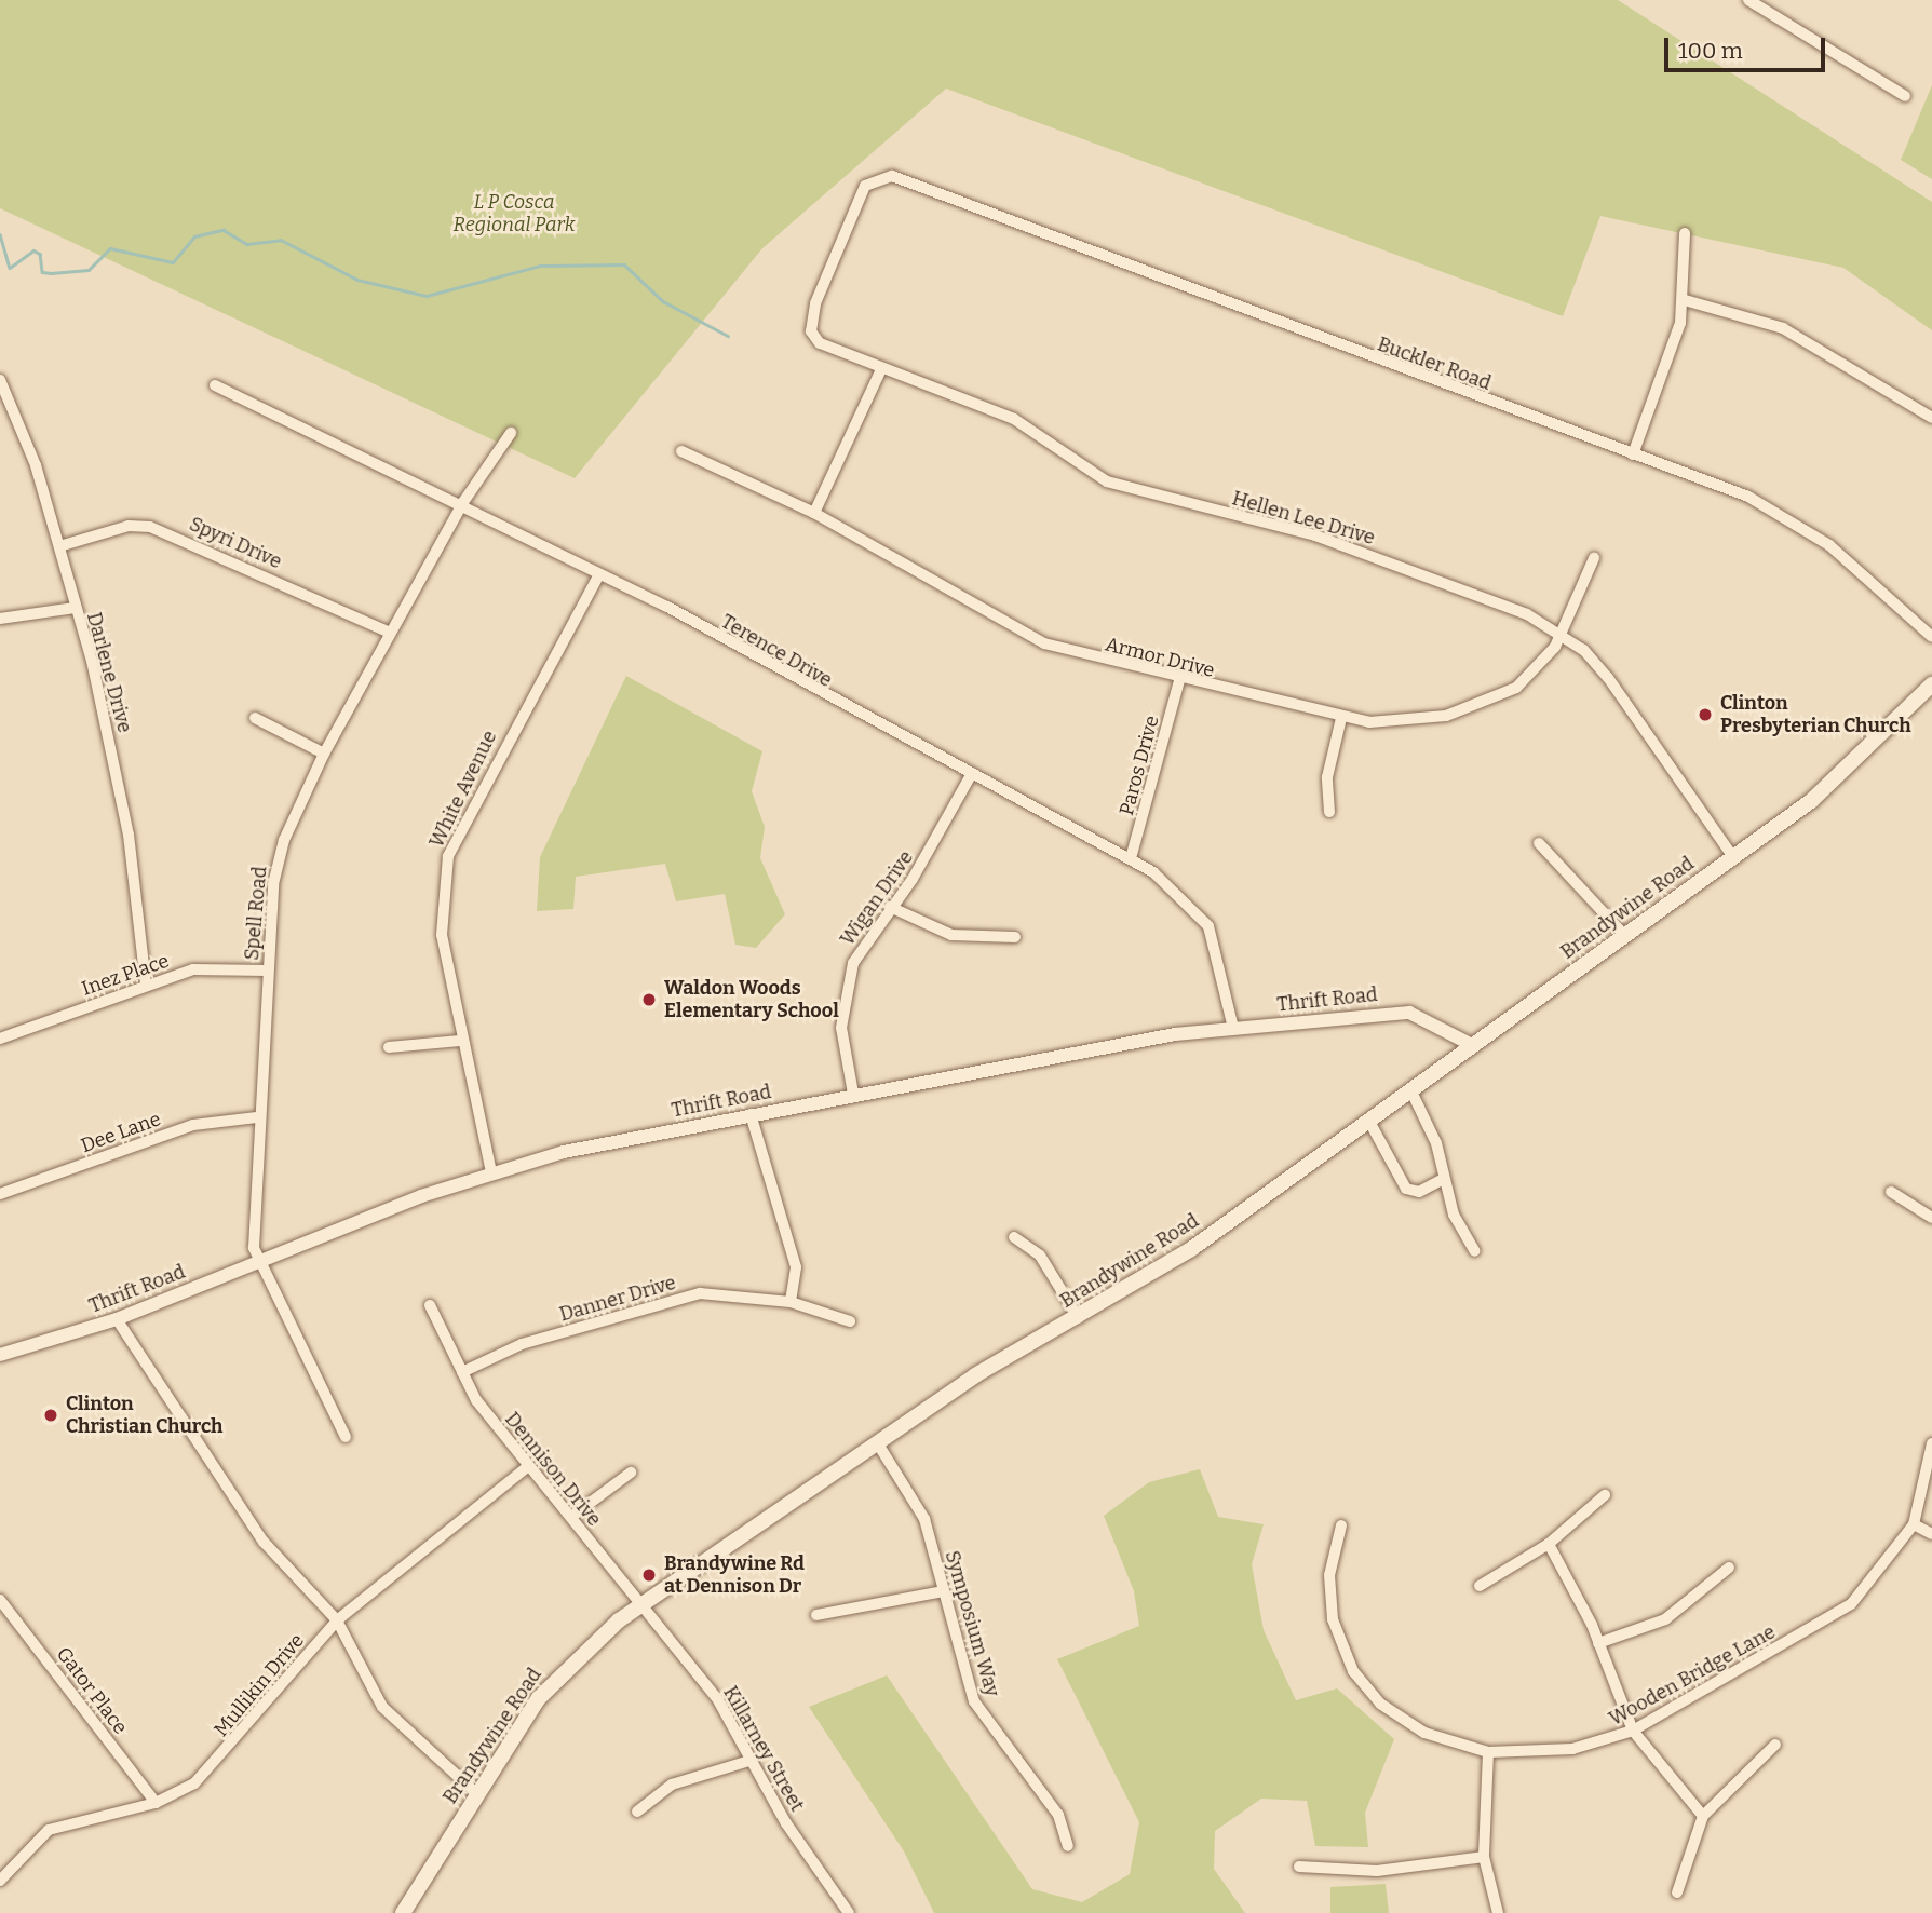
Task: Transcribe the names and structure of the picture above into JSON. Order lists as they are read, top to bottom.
{
  "streets": {
    "main road": ["Brandywine Road"],
    "street": [
      "Buckler Road",
      "Hellen Lee Drive",
      "Spyri Drive",
      "Terence Drive",
      "Armor Drive",
      "Darlene Drive",
      "Paros Drive",
      "White Avenue",
      "Wigan Drive",
      "Spell Road",
      "Inez Place",
      "Thrift Road",
      "Dee Lane",
      "Danner Drive",
      "Dennison Drive",
      "Symposium Way",
      "Wooden Bridge Lane",
      "Mullikin Drive",
      "Gator Place",
      "Killarney Street"
    ]
  },
  "crossings": [
    ["Buckler Road", "Hellen Lee Drive"],
    ["Hellen Lee Drive", "Armor Drive"],
    ["Hellen Lee Drive", "Brandywine Road"],
    ["Spyri Drive", "Darlene Drive"],
    ["Spyri Drive", "Spell Road"],
    ["Terence Drive", "Paros Drive"],
    ["Terence Drive", "White Avenue"],
    ["Terence Drive", "Wigan Drive"],
    ["Terence Drive", "Spell Road"],
    ["Terence Drive", "Thrift Road"],
    ["Armor Drive", "Paros Drive"],
    ["Darlene Drive", "Inez Place"],
    ["White Avenue", "Thrift Road"],
    ["Wigan Drive", "Thrift Road"],
    ["Brandywine Road", "Thrift Road"],
    ["Brandywine Road", "Dennison Drive"],
    ["Brandywine Road", "Symposium Way"],
    ["Brandywine Road", "Killarney Street"],
    ["Spell Road", "Inez Place"],
    ["Spell Road", "Thrift Road"],
    ["Spell Road", "Dee Lane"],
    ["Danner Drive", "Dennison Drive"],
    ["Dennison Drive", "Mullikin Drive"],
    ["Dennison Drive", "Killarney Street"],
    ["Mullikin Drive", "Gator Place"]
  ],
  "parks": ["L P Cosca Regional Park"],
  "places": [
    "Clinton Presbyterian Church",
    "Waldon Woods Elementary School",
    "Clinton Christian Church",
    "Brandywine Rd at Dennison Dr"
  ],
  "scale_bar": "100 m"
}
